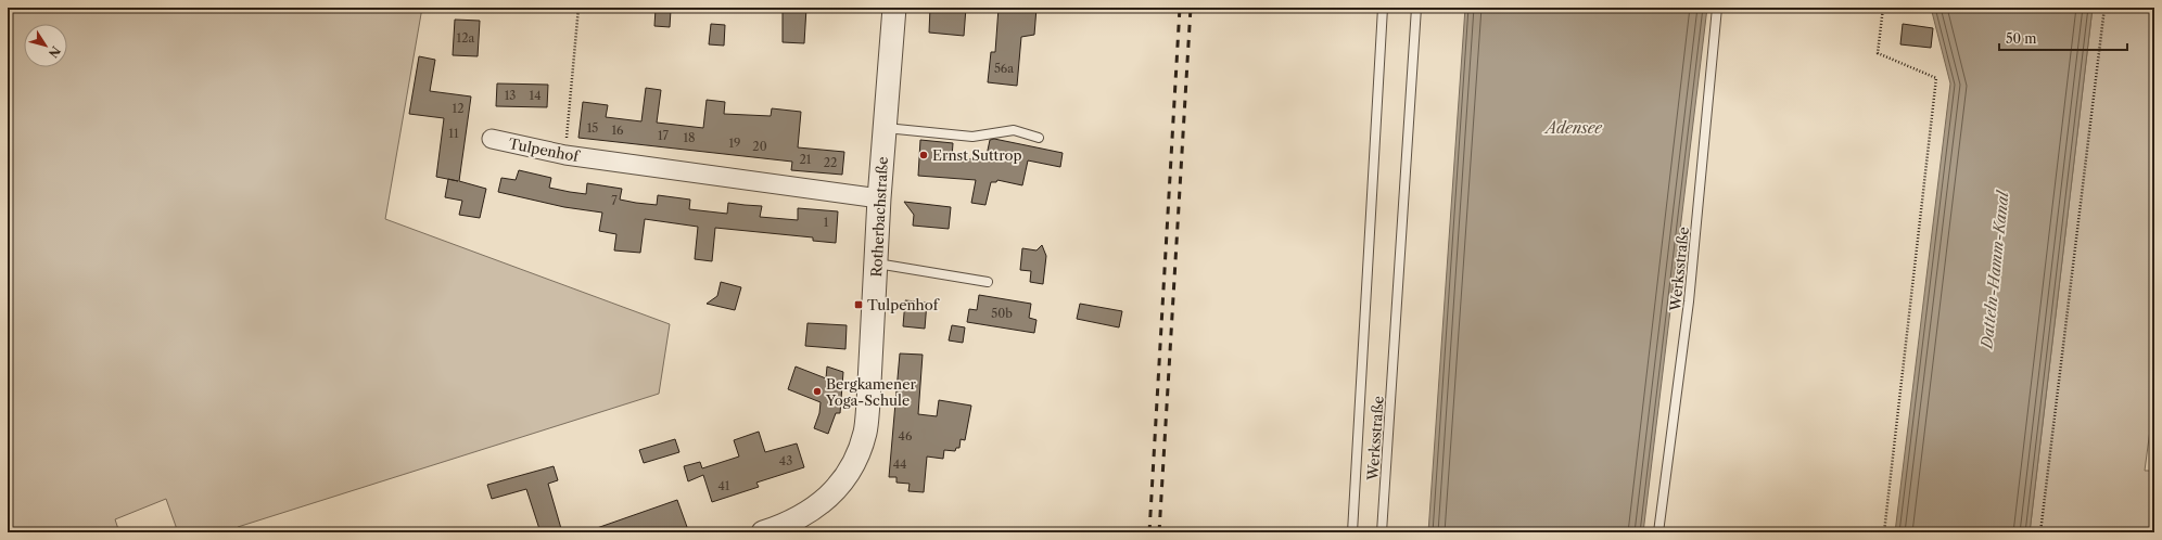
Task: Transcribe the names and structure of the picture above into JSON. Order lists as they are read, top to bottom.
{
  "streets": {
    "street": ["Tulpenhof", "Rotherbachstraße"],
    "lane": ["Werksstraße"]
  },
  "crossings": [
    ["Tulpenhof", "Rotherbachstraße"]
  ],
  "water": ["Adensee", "Datteln-Hamm-Kanal"],
  "places": {
    "other": ["Ernst Suttrop", "Bergkamener Yoga-Schule"],
    "transit": ["Tulpenhof"]
  },
  "house_numbers": [
    "12a",
    "56a",
    "13",
    "14",
    "12",
    "15",
    "16",
    "11",
    "17",
    "18",
    "19",
    "20",
    "21",
    "22",
    "7",
    "1",
    "50b",
    "46",
    "43",
    "44",
    "41"
  ],
  "scale_bar": "50 m",
  "north": "bottom right"
}
